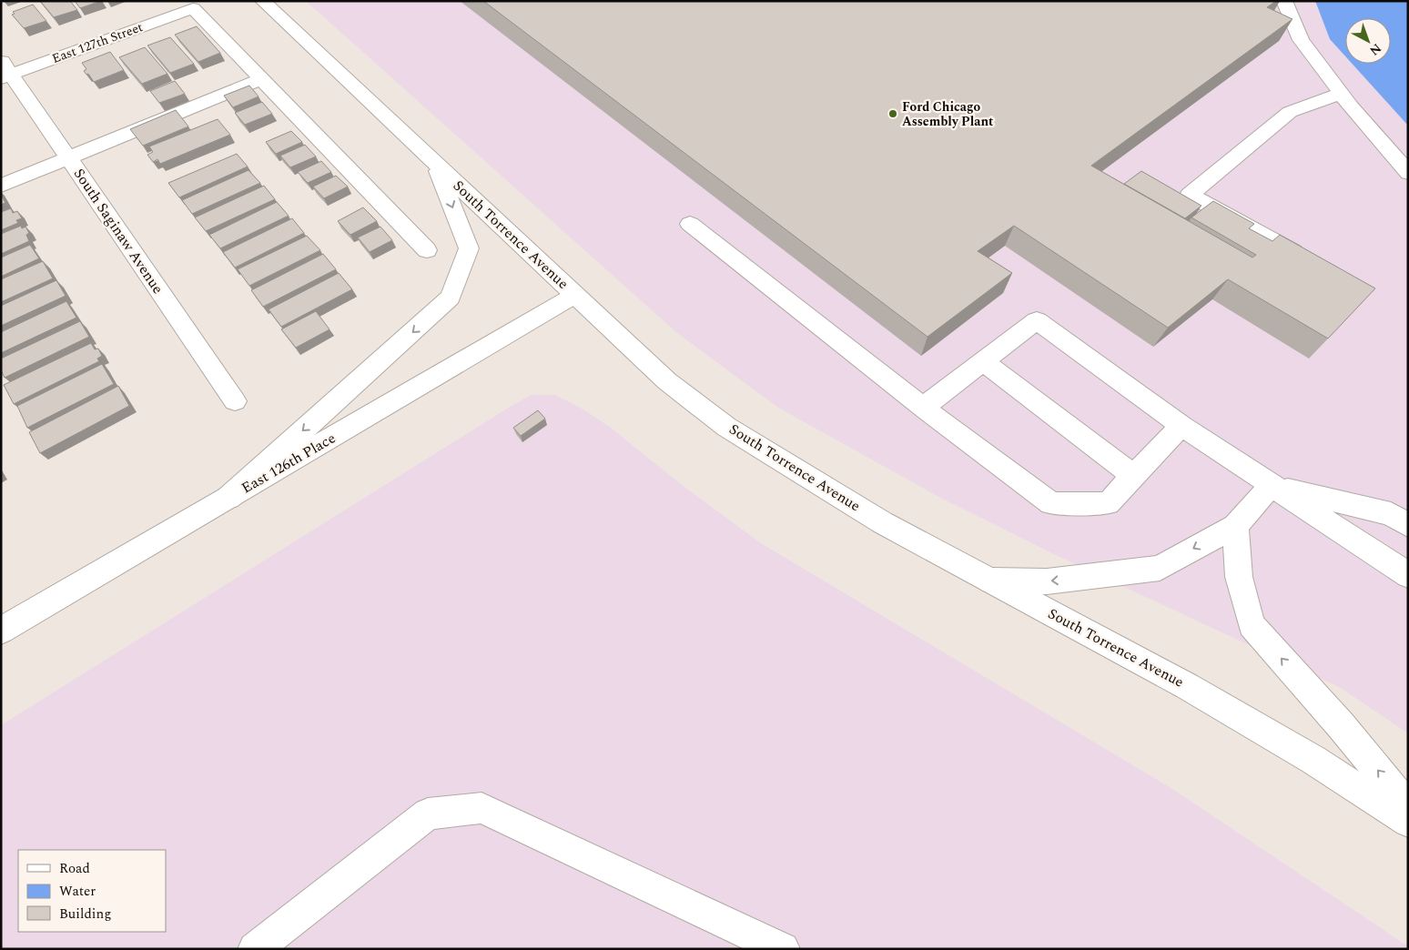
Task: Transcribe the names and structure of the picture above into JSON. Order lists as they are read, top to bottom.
{
  "streets": {
    "main road": [
      "East 127th Street",
      "South Saginaw Avenue",
      "South Torrence Avenue",
      "East 126th Place"
    ]
  },
  "crossings": [
    ["East 127th Street", "South Saginaw Avenue"],
    ["South Torrence Avenue", "East 126th Place"]
  ],
  "places": ["Ford Chicago Assembly Plant"],
  "legend": ["Road", "Water", "Building"],
  "north": "bottom right"
}
